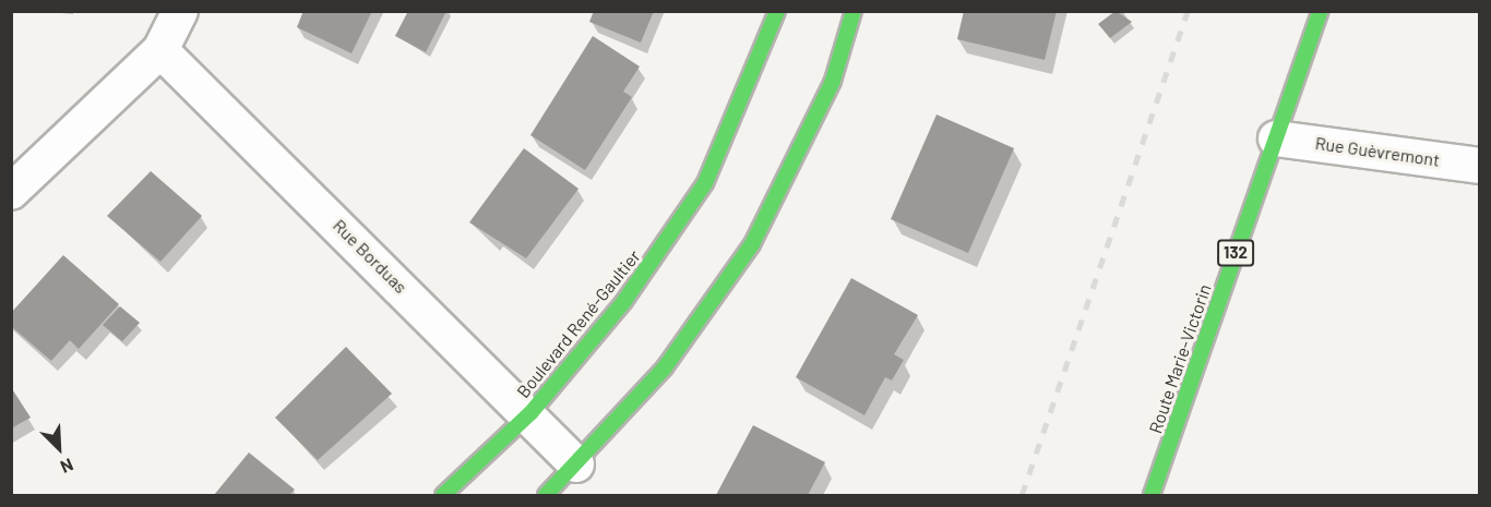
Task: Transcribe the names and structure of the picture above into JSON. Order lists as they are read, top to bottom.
{
  "streets": {
    "street": [
      "Rue Guèvremont",
      "132",
      "Rue Borduas",
      "Boulevard René-Gaultier",
      "Route Marie-Victorin"
    ]
  },
  "crossings": [
    ["Rue Guèvremont", "Route Marie-Victorin"],
    ["Rue Borduas", "Boulevard René-Gaultier"]
  ],
  "north": "bottom right"
}
